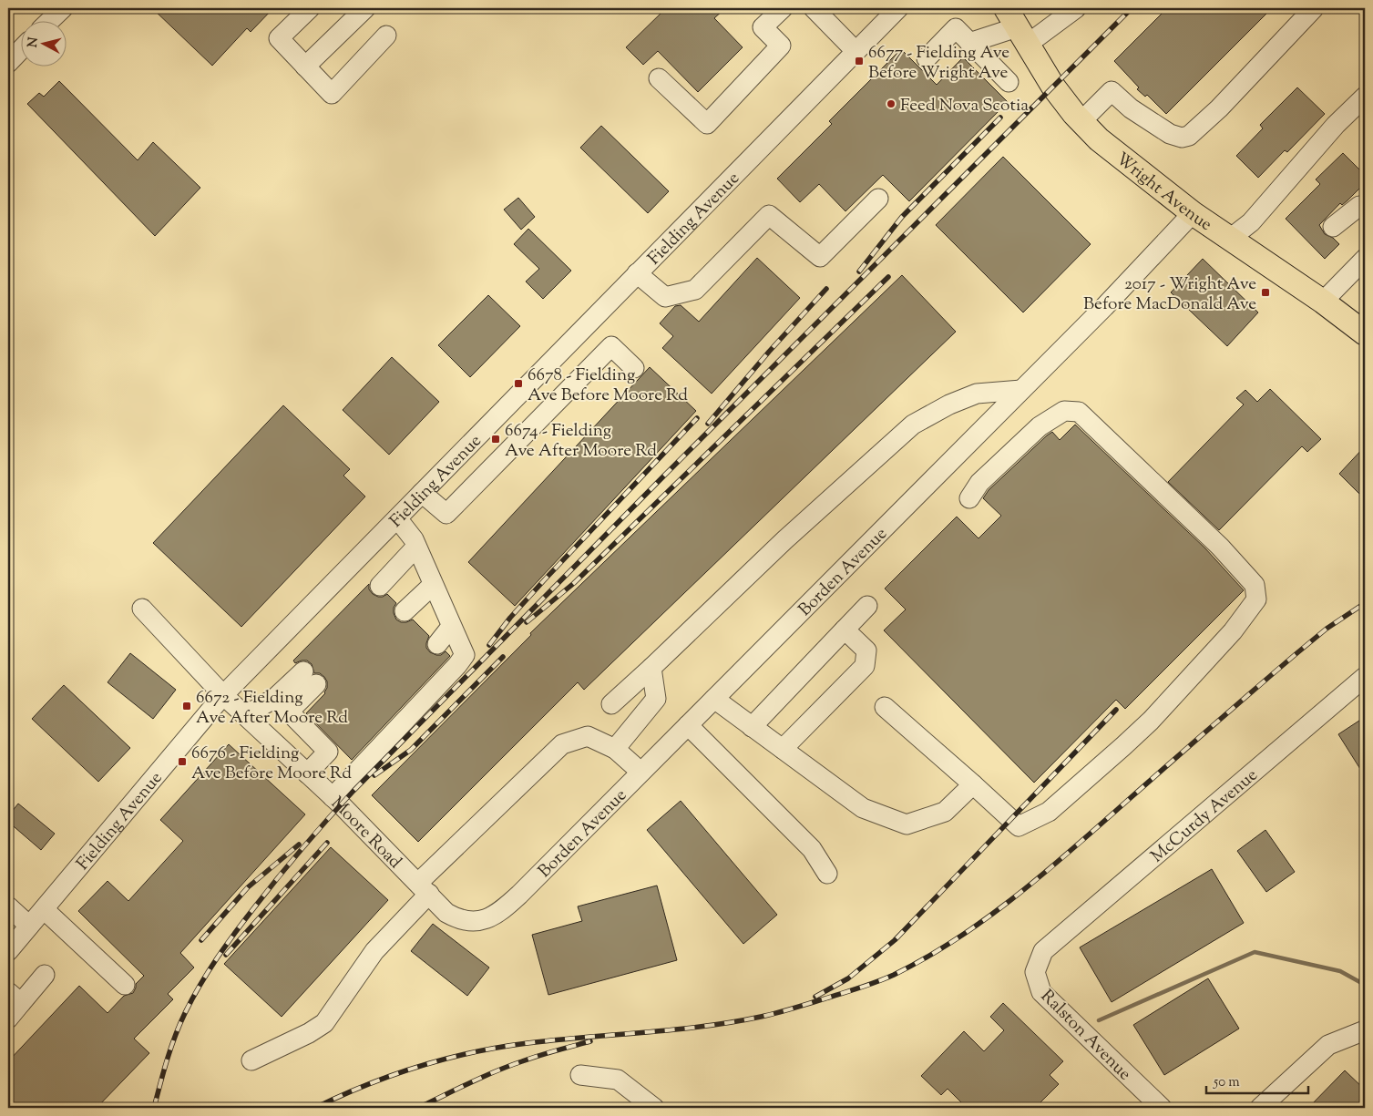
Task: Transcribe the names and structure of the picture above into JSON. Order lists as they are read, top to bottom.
{
  "streets": {
    "main road": ["Wright Avenue"],
    "street": [
      "Fielding Avenue",
      "Borden Avenue",
      "McCurdy Avenue",
      "Moore Road",
      "Ralston Avenue"
    ]
  },
  "crossings": [
    ["Wright Avenue", "Borden Avenue"],
    ["Fielding Avenue", "Moore Road"],
    ["Borden Avenue", "Moore Road"],
    ["McCurdy Avenue", "Ralston Avenue"]
  ],
  "places": {
    "transit": [
      "6677 - Fielding Ave Before Wright Ave",
      "2017 - Wright Ave Before MacDonald Ave",
      "6678 - Fielding Ave Before Moore Rd",
      "6674 - Fielding Ave After Moore Rd",
      "6672 - Fielding Ave After Moore Rd",
      "6676 - Fielding Ave Before Moore Rd"
    ],
    "other": ["Feed Nova Scotia"]
  },
  "scale_bar": "50 m",
  "north": "left"
}
